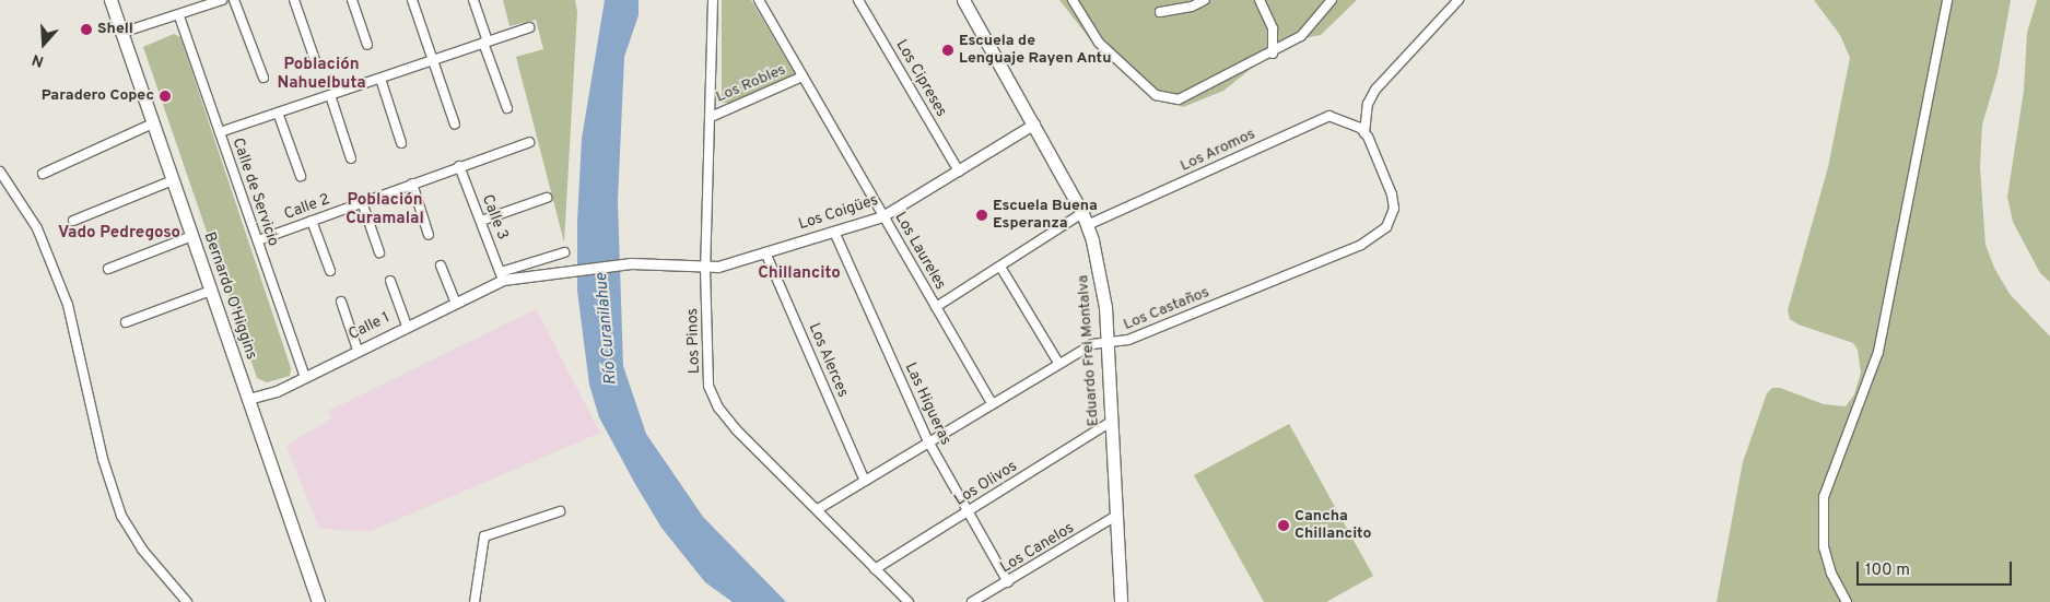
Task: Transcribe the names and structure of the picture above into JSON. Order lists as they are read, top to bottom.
{
  "streets": {
    "main road": ["Bernardo O'Higgins", "Eduardo Frei Montalva"],
    "street": [
      "Los Cipreses",
      "Los Robles",
      "Los Aromos",
      "Calle de Servicio",
      "Calle 2",
      "Los Coigües",
      "Calle 3",
      "Los Laureles",
      "Los Castaños",
      "Calle 1",
      "Los Pinos",
      "Los Alerces",
      "Las Higueras",
      "Los Olivos",
      "Los Canelos"
    ]
  },
  "crossings": [
    ["Los Cipreses", "Los Coigües"],
    ["Los Robles", "Los Laureles"],
    ["Los Robles", "Los Pinos"],
    ["Los Aromos", "Los Castaños"],
    ["Los Aromos", "Eduardo Frei Montalva"],
    ["Calle de Servicio", "Calle 2"],
    ["Calle de Servicio", "Calle 1"],
    ["Calle 2", "Calle 3"],
    ["Los Coigües", "Los Laureles"],
    ["Los Coigües", "Calle 1"],
    ["Los Coigües", "Los Pinos"],
    ["Los Coigües", "Eduardo Frei Montalva"],
    ["Los Coigües", "Los Alerces"],
    ["Los Coigües", "Las Higueras"],
    ["Calle 3", "Calle 1"],
    ["Los Laureles", "Los Castaños"],
    ["Bernardo O'Higgins", "Calle 1"],
    ["Los Castaños", "Los Pinos"],
    ["Los Castaños", "Eduardo Frei Montalva"],
    ["Los Castaños", "Los Alerces"],
    ["Los Castaños", "Las Higueras"],
    ["Los Pinos", "Los Olivos"],
    ["Eduardo Frei Montalva", "Los Olivos"],
    ["Eduardo Frei Montalva", "Los Canelos"],
    ["Las Higueras", "Los Olivos"],
    ["Las Higueras", "Los Canelos"]
  ],
  "districts": [
    "Población Nahuelbuta",
    "Población Curamalal",
    "Vado Pedregoso",
    "Chillancito"
  ],
  "water": ["Río Curanilahue"],
  "places": [
    "Shell",
    "Escuela de Lenguaje Rayen Antu",
    "Paradero Copec",
    "Escuela Buena Esperanza",
    "Cancha Chillancito"
  ],
  "scale_bar": "100 m",
  "north": "bottom"
}
